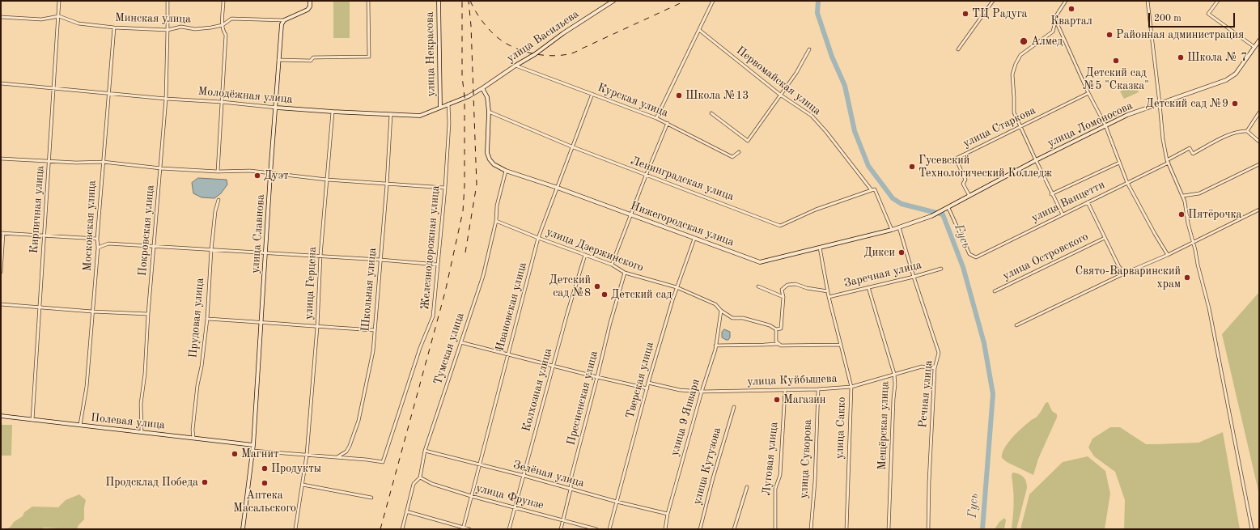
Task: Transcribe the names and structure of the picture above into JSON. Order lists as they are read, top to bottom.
{
  "streets": {
    "main road": [
      "улица Васильева",
      "улица Некрасова",
      "Молодёжная улица",
      "улица Ломоносова",
      "Нижегородская улица",
      "улица Славнова",
      "Полевая улица"
    ],
    "street": [
      "Минская улица",
      "Первомайская улица",
      "Курская улица",
      "улица Старкова",
      "Ленинградская улица",
      "улица Ванцетти",
      "Кирпичная улица",
      "Московская улица",
      "Покровская улица",
      "Железнодорожная улица",
      "улица Дзержинского",
      "улица Островского",
      "Заречная улица",
      "улица Герцена",
      "Школьная улица",
      "Ивановская улица",
      "Прудовая улица",
      "Тумская улица",
      "Тверская улица",
      "улица Куйбышева",
      "Колхозная улица",
      "Речная улица",
      "Пресненская улица",
      "улица 9 Января",
      "Мещёрская улица",
      "улица Сакко",
      "Луговая улица",
      "улица Суворова",
      "улица Кутузова",
      "Зелёная улица",
      "улица Фрунзе"
    ]
  },
  "crossings": [
    ["Минская улица", "Кирпичная улица"],
    ["Минская улица", "Московская улица"],
    ["Минская улица", "Покровская улица"],
    ["Минская улица", "улица Славнова"],
    ["улица Васильева", "Молодёжная улица"],
    ["улица Васильева", "Курская улица"],
    ["улица Васильева", "Нижегородская улица"],
    ["улица Некрасова", "Молодёжная улица"],
    ["Первомайская улица", "Ленинградская улица"],
    ["Первомайская улица", "Нижегородская улица"],
    ["Молодёжная улица", "Кирпичная улица"],
    ["Молодёжная улица", "Нижегородская улица"],
    ["Молодёжная улица", "Московская улица"],
    ["Молодёжная улица", "Покровская улица"],
    ["Молодёжная улица", "улица Славнова"],
    ["Молодёжная улица", "Железнодорожная улица"],
    ["Молодёжная улица", "улица Герцена"],
    ["Молодёжная улица", "Школьная улица"],
    ["Курская улица", "Ивановская улица"],
    ["улица Ломоносова", "улица Старкова"],
    ["улица Ломоносова", "улица Ванцетти"],
    ["улица Ломоносова", "Нижегородская улица"],
    ["Ленинградская улица", "Нижегородская улица"],
    ["Ленинградская улица", "Ивановская улица"],
    ["Кирпичная улица", "Полевая улица"],
    ["Нижегородская улица", "Ивановская улица"],
    ["Нижегородская улица", "Тумская улица"],
    ["Нижегородская улица", "Тверская улица"],
    ["Нижегородская улица", "Речная улица"],
    ["Нижегородская улица", "улица Сакко"],
    ["Московская улица", "Полевая улица"],
    ["Покровская улица", "Полевая улица"],
    ["улица Славнова", "Полевая улица"],
    ["Железнодорожная улица", "Школьная улица"],
    ["улица Дзержинского", "Ивановская улица"],
    ["улица Дзержинского", "Тумская улица"],
    ["улица Дзержинского", "Тверская улица"],
    ["улица Дзержинского", "Колхозная улица"],
    ["улица Дзержинского", "Пресненская улица"],
    ["улица Дзержинского", "улица 9 Января"],
    ["Заречная улица", "Речная улица"],
    ["Заречная улица", "Мещёрская улица"],
    ["Заречная улица", "улица Сакко"],
    ["Ивановская улица", "Зелёная улица"],
    ["Ивановская улица", "улица Фрунзе"],
    ["Прудовая улица", "Полевая улица"],
    ["Тумская улица", "Зелёная улица"],
    ["Тумская улица", "улица Фрунзе"],
    ["Тверская улица", "улица Куйбышева"],
    ["Тверская улица", "Зелёная улица"],
    ["улица Куйбышева", "Речная улица"],
    ["улица Куйбышева", "улица 9 Января"],
    ["улица Куйбышева", "Мещёрская улица"],
    ["улица Куйбышева", "улица Сакко"],
    ["улица Куйбышева", "Луговая улица"],
    ["улица Куйбышева", "улица Суворова"],
    ["Колхозная улица", "Зелёная улица"],
    ["Колхозная улица", "улица Фрунзе"],
    ["Пресненская улица", "Зелёная улица"],
    ["Пресненская улица", "улица Фрунзе"],
    ["улица 9 Января", "Зелёная улица"]
  ],
  "water": ["Гусь"],
  "places": [
    "Квартал",
    "ТЦ Радуга",
    "Районная администрация",
    "Алмед",
    "Школа № 7",
    "Детский сад №5 \"Сказка\"",
    "Школа №13",
    "Детский сад №9",
    "Гусевский Технологический Колледж",
    "Дуэт",
    "Пятёрочка",
    "Дикси",
    "Свято-Варваринский храм",
    "Детский сад №8",
    "Детский сад",
    "Магазин",
    "Магнит",
    "Продукты",
    "Продсклад Победа",
    "Аптека Масальского"
  ],
  "scale_bar": "200 m"
}
